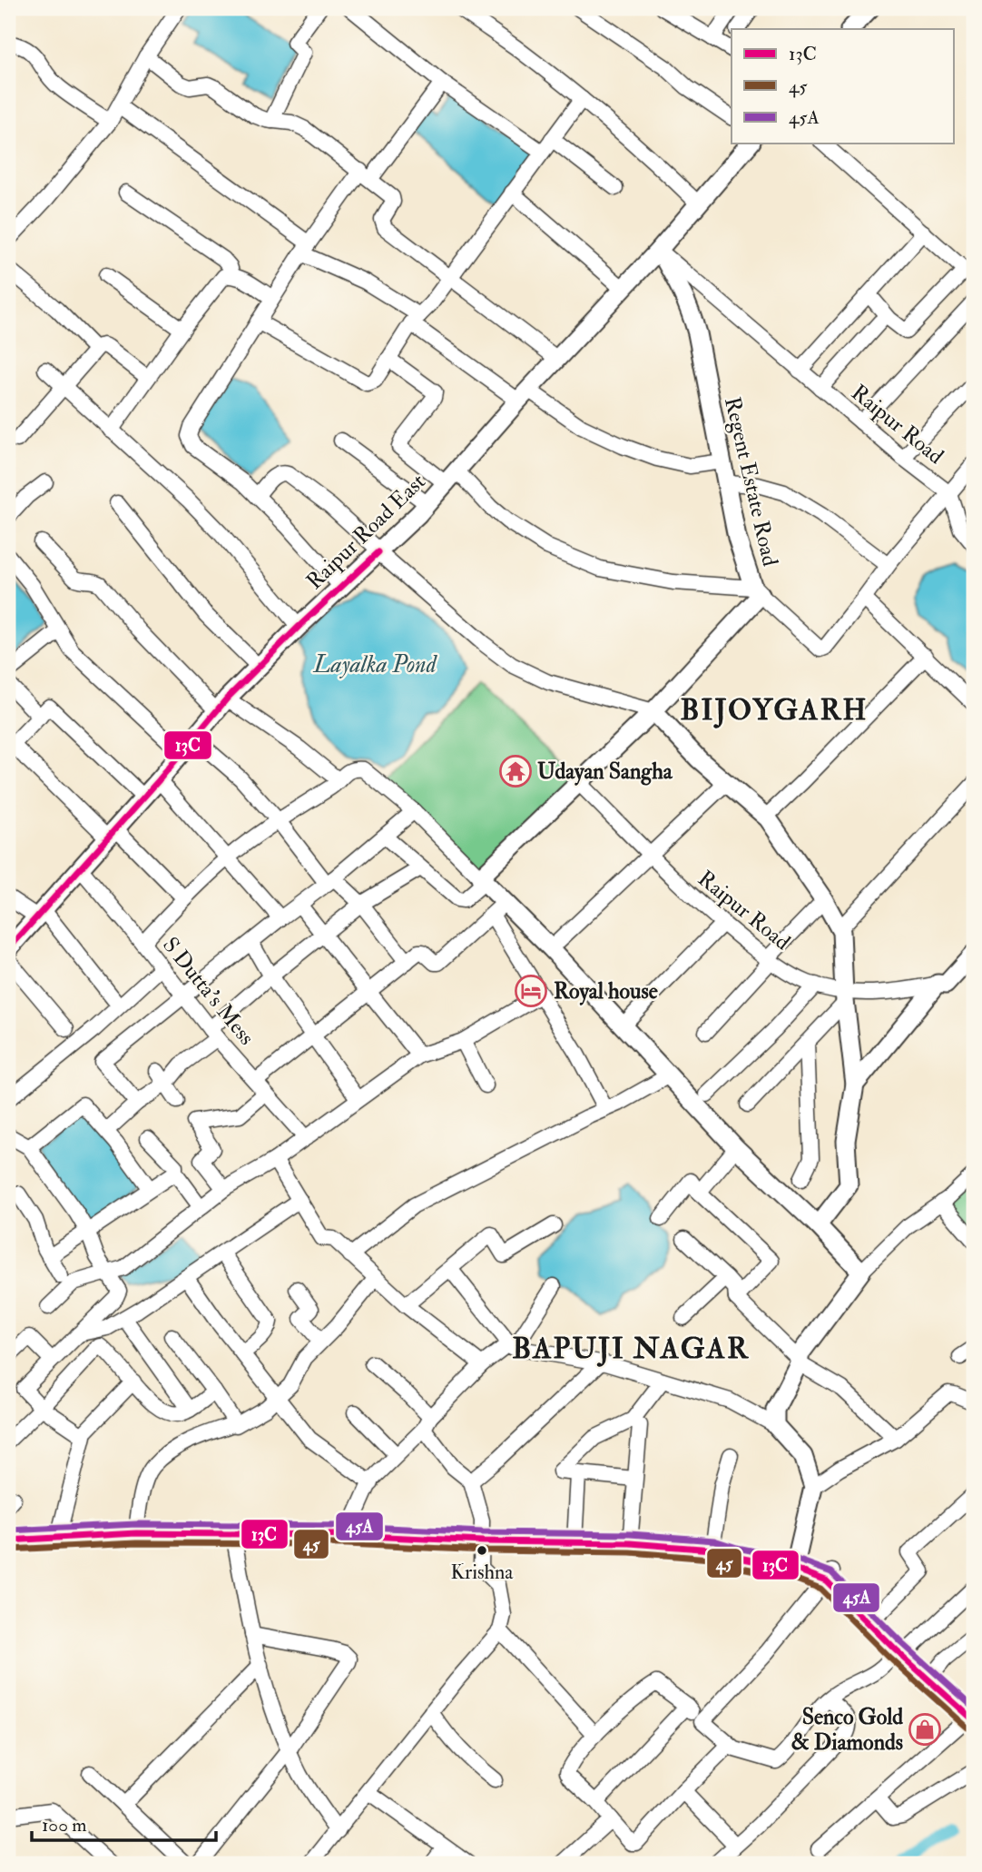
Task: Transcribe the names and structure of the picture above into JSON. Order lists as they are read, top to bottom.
{
  "streets": {
    "street": [
      "Raipur Road",
      "Regent Estate Road",
      "Raipur Road East",
      "S Dutta's Mess"
    ]
  },
  "crossings": [
    ["Raipur Road", "Regent Estate Road"],
    ["Raipur Road", "Raipur Road East"],
    ["Regent Estate Road", "Raipur Road East"],
    ["Raipur Road East", "S Dutta's Mess"]
  ],
  "districts": ["BIJOYGARH", "BAPUJI NAGAR"],
  "water": ["Layalka Pond"],
  "places": {
    "temple": ["Udayan Sangha"],
    "hotel": ["Royal house"],
    "other": ["Krishna"],
    "shop": ["Senco Gold & Diamonds"]
  },
  "lines": ["transit line 13C", "transit line 45A", "transit line 45"],
  "legend": ["13C", "45", "45A"],
  "scale_bar": "100 m"
}
